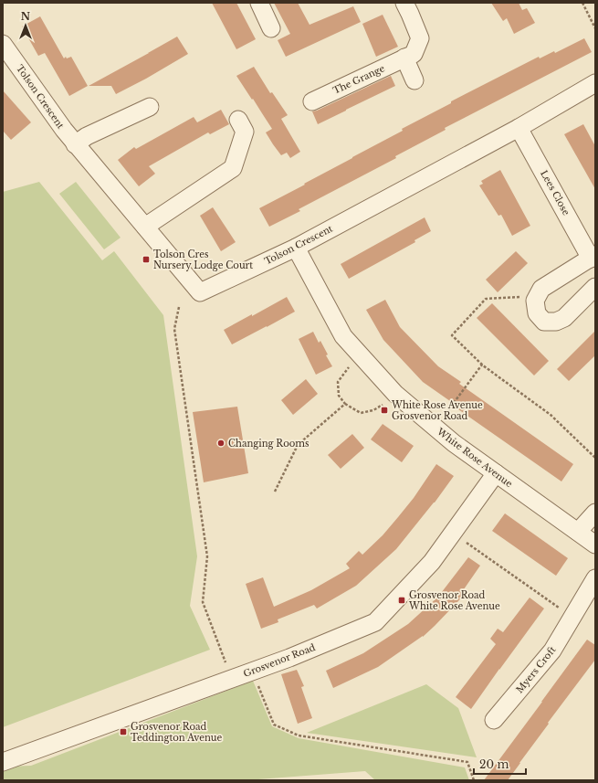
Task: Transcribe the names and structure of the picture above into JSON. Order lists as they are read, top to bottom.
{
  "streets": {
    "street": [
      "The Grange",
      "Tolson Crescent",
      "Lees Close",
      "White Rose Avenue",
      "Grosvenor Road",
      "Myers Croft"
    ]
  },
  "crossings": [
    ["Tolson Crescent", "Lees Close"],
    ["Tolson Crescent", "White Rose Avenue"],
    ["White Rose Avenue", "Grosvenor Road"]
  ],
  "places": {
    "transit": [
      "Tolson Cres Nursery Lodge Court",
      "White Rose Avenue Grosvenor Road",
      "Grosvenor Road White Rose Avenue",
      "Grosvenor Road Teddington Avenue"
    ],
    "other": ["Changing Rooms"]
  },
  "scale_bar": "20 m",
  "north": "top"
}
